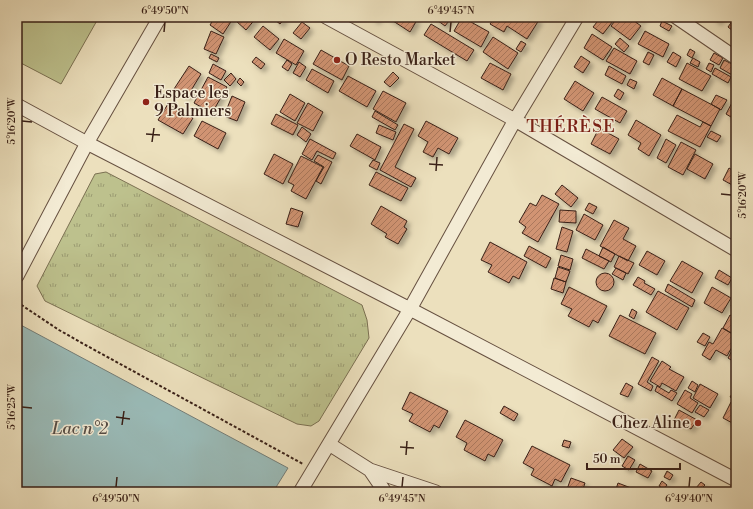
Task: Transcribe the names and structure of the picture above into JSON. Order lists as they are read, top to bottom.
{
  "districts": ["THÉRÈSE"],
  "water": ["Lac n°2"],
  "places": ["O Resto Market", "Espace les 9 Palmiers", "Chez Aline"],
  "scale_bar": "50 m",
  "coordinates": [
    "6°49'50\"N",
    "6°49'45\"N",
    "5°16'20\"W",
    "5°16'25\"W",
    "6°49'40\"N"
  ]
}
